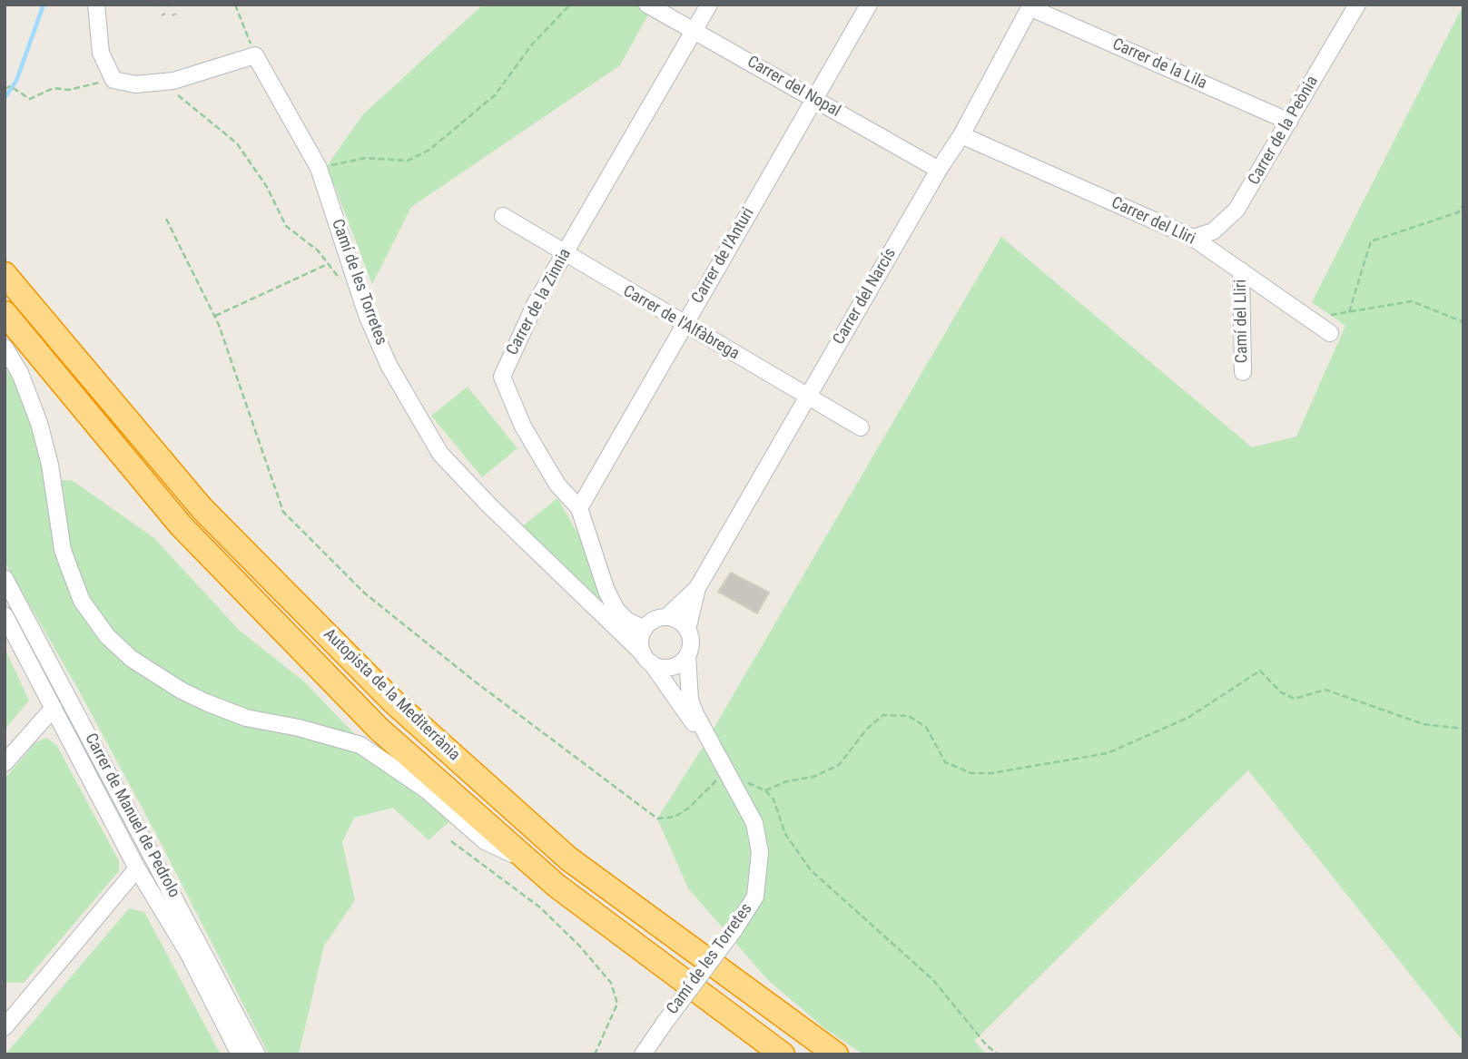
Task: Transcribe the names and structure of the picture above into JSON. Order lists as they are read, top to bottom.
{
  "streets": {
    "highway": ["Autopista de la Mediterrània"],
    "street": [
      "Carrer de la Lila",
      "Carrer del Nopal",
      "Carrer de la Peònia",
      "Carrer del Lliri",
      "Carrer de l'Anturi",
      "Camí de les Torretes",
      "Carrer del Narcís",
      "Carrer de la Zinnia",
      "Camí del Lliri",
      "Carrer de l'Alfàbrega",
      "Carrer de Manuel de Pedrolo"
    ]
  },
  "crossings": [
    ["Carrer de la Lila", "Carrer de la Peònia"],
    ["Carrer de la Lila", "Carrer del Narcís"],
    ["Carrer del Nopal", "Carrer de l'Anturi"],
    ["Carrer del Nopal", "Carrer del Narcís"],
    ["Carrer del Nopal", "Carrer de la Zinnia"],
    ["Carrer de la Peònia", "Carrer del Lliri"],
    ["Carrer del Lliri", "Carrer del Narcís"],
    ["Carrer del Lliri", "Camí del Lliri"],
    ["Carrer de l'Anturi", "Carrer de la Zinnia"],
    ["Carrer de l'Anturi", "Carrer de l'Alfàbrega"],
    ["Camí de les Torretes", "Carrer del Narcís"],
    ["Camí de les Torretes", "Carrer de la Zinnia"],
    ["Carrer del Narcís", "Carrer de la Zinnia"],
    ["Carrer del Narcís", "Carrer de l'Alfàbrega"],
    ["Carrer de la Zinnia", "Carrer de l'Alfàbrega"]
  ]
}
